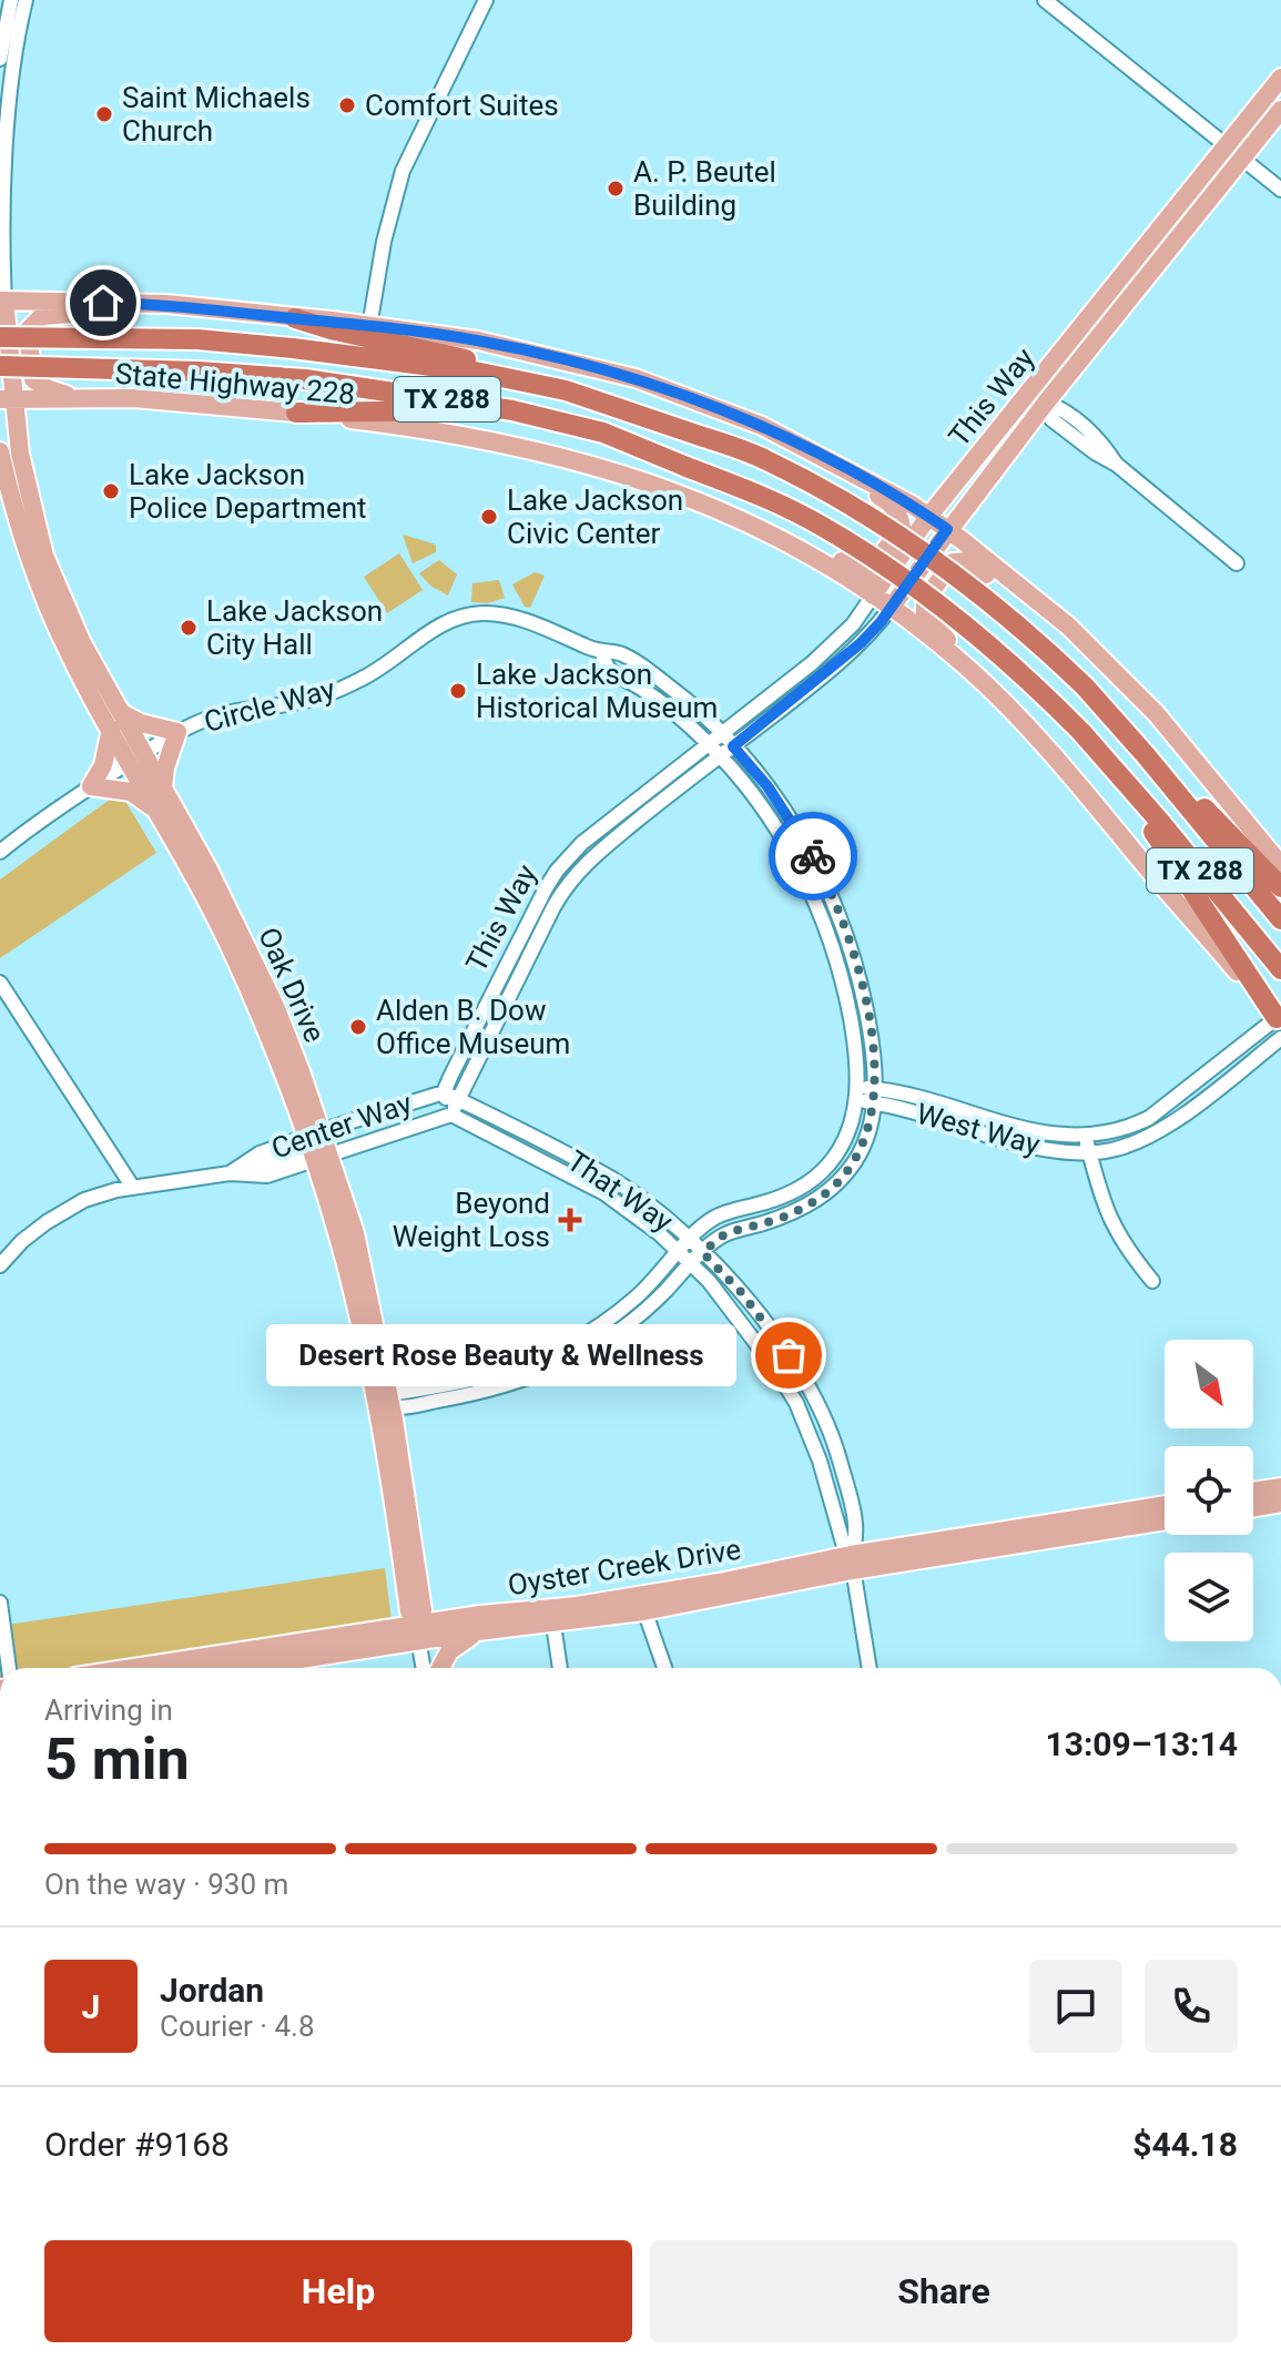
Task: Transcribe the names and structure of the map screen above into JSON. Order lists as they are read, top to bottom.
{
  "streets": {
    "highway": ["TX 288"],
    "main road": [
      "State Highway 228",
      "This Way",
      "Oak Drive",
      "Oyster Creek Drive"
    ],
    "street": [
      "Circle Way",
      "Center Way",
      "West Way",
      "That Way"
    ]
  },
  "crossings": [
    ["State Highway 228", "This Way"],
    ["State Highway 228", "Oak Drive"],
    ["State Highway 228", "West Way"],
    ["This Way", "Circle Way"],
    ["This Way", "Center Way"],
    ["This Way", "That Way"],
    ["Circle Way", "Oak Drive"],
    ["Circle Way", "West Way"],
    ["Circle Way", "That Way"],
    ["Oak Drive", "Center Way"],
    ["Oak Drive", "Oyster Creek Drive"],
    ["Center Way", "That Way"],
    ["That Way", "Oyster Creek Drive"]
  ],
  "places": {
    "other": [
      "Comfort Suites",
      "Saint Michaels Church",
      "A. P. Beutel Building",
      "Lake Jackson Police Department",
      "Lake Jackson Civic Center",
      "Lake Jackson City Hall",
      "Lake Jackson Historical Museum",
      "Alden B. Dow Office Museum",
      "Desert Rose Beauty & Wellness"
    ],
    "health": ["Beyond Weight Loss"]
  },
  "north": "bottom right",
  "page": {
    "bubble": "Desert Rose Beauty & Wellness",
    "heading": ["5 min", "Arriving in", "13:09–13:14"],
    "panel": [
      "Jordan",
      "Courier · 4.8",
      "Order #9168",
      "$44.18"
    ],
    "bar": "On the way · 930 m",
    "round": "J",
    "buttons": ["Help", "Share"]
  }
}
